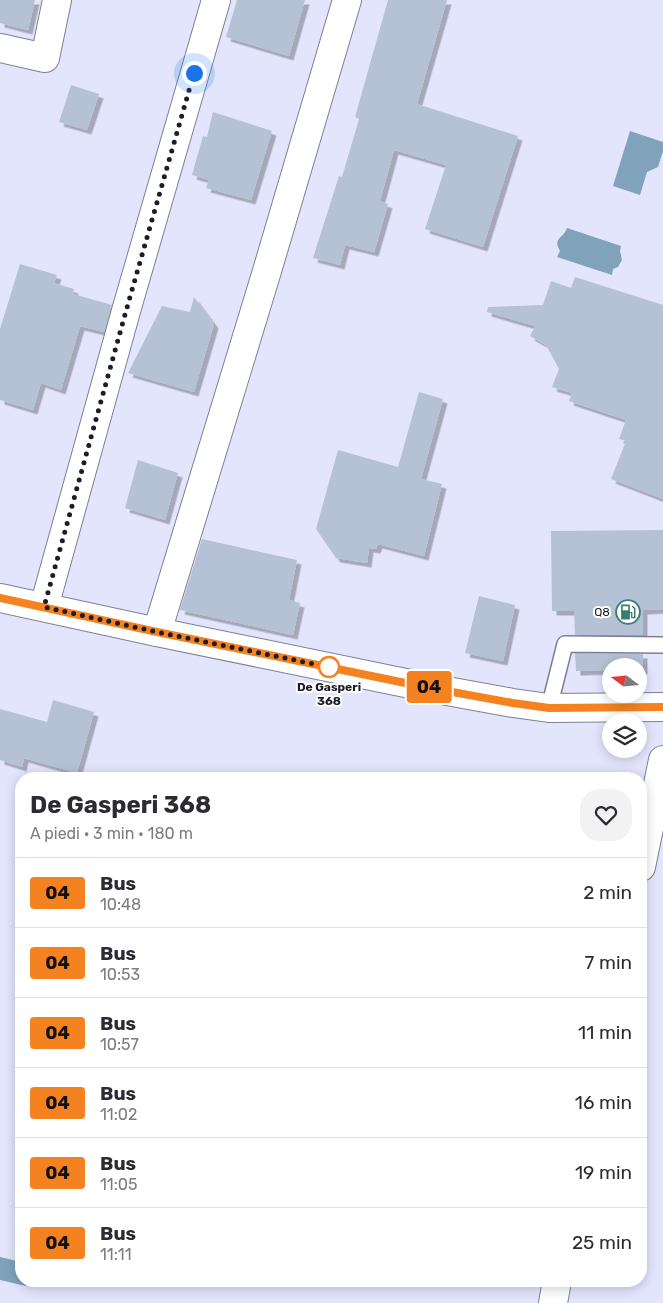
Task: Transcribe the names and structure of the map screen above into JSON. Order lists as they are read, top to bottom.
{
  "places": {
    "fuel station": ["Q8"],
    "other": ["De Gasperi 368"]
  },
  "lines": ["bus line 04"],
  "north": "left",
  "page": {
    "on_map": "04",
    "heading": ["De Gasperi 368", "A piedi · 3 min · 180 m"],
    "list": [
      {
        "mark": "04",
        "name": "Bus",
        "note": "10:48",
        "value": "2 min"
      },
      {
        "mark": "04",
        "name": "Bus",
        "note": "10:53",
        "value": "7 min"
      },
      {
        "mark": "04",
        "name": "Bus",
        "note": "10:57",
        "value": "11 min"
      },
      {
        "mark": "04",
        "name": "Bus",
        "note": "11:02",
        "value": "16 min"
      },
      {
        "mark": "04",
        "name": "Bus",
        "note": "11:05",
        "value": "19 min"
      },
      {
        "mark": "04",
        "name": "Bus",
        "note": "11:11",
        "value": "25 min"
      }
    ]
  }
}
